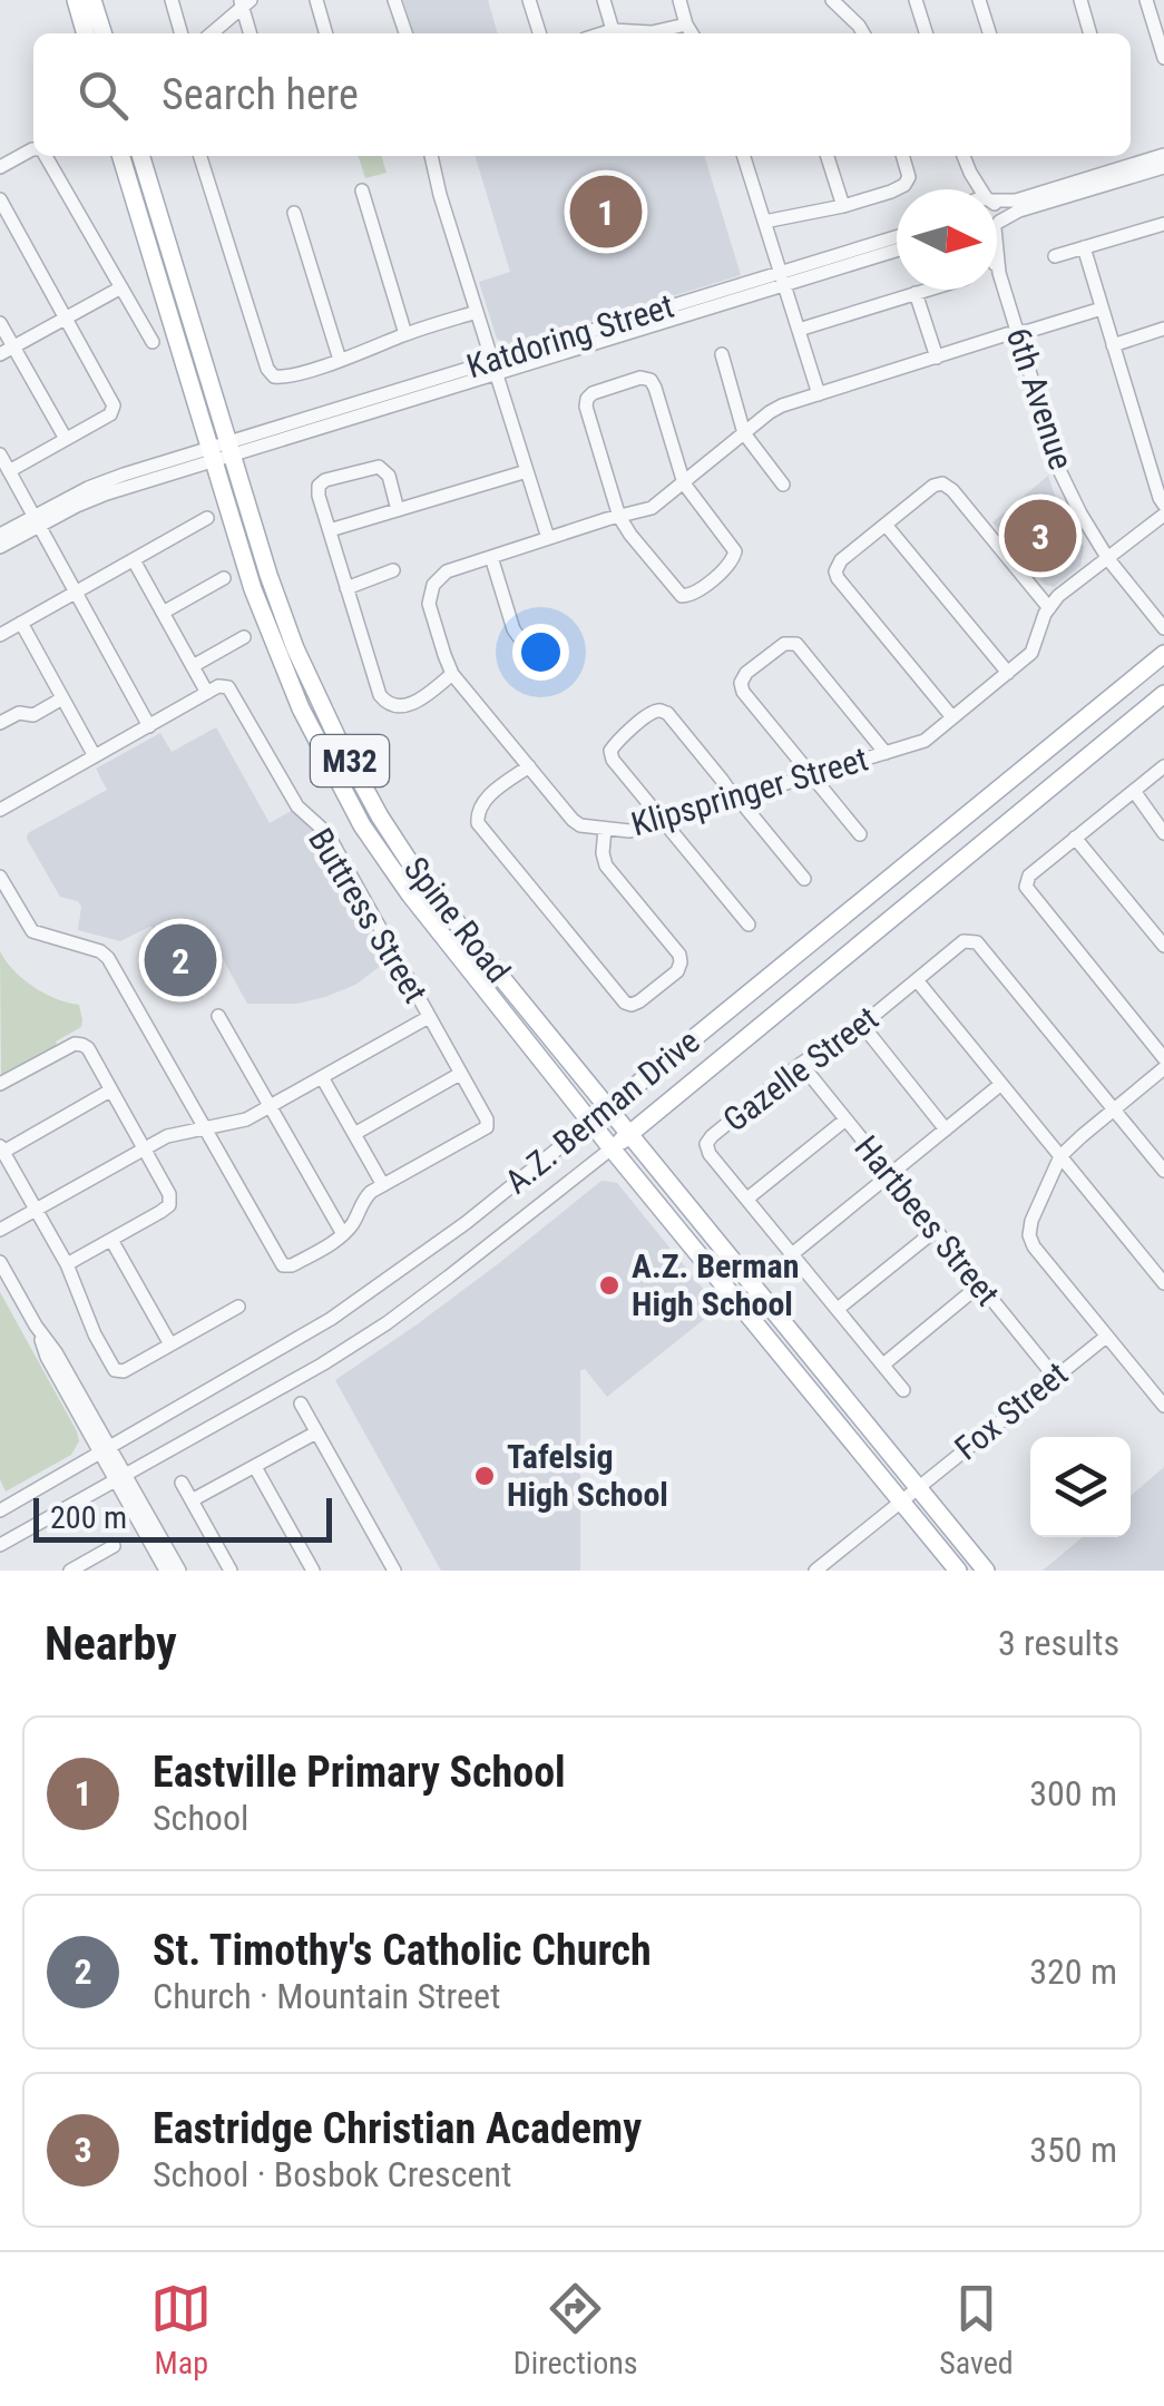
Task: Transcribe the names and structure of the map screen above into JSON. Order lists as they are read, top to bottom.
{
  "streets": {
    "main road": ["M32", "Spine Road", "A.Z. Berman Drive"],
    "street": [
      "Katdoring Street",
      "6th Avenue",
      "Klipspringer Street",
      "Buttress Street",
      "Gazelle Street",
      "Hartbees Street",
      "Fox Street"
    ]
  },
  "crossings": [
    ["Katdoring Street", "Spine Road"],
    ["6th Avenue", "Klipspringer Street"],
    ["Spine Road", "A.Z. Berman Drive"],
    ["Spine Road", "Fox Street"],
    ["Gazelle Street", "Hartbees Street"],
    ["Hartbees Street", "Fox Street"]
  ],
  "places": ["A.Z. Berman High School", "Tafelsig High School"],
  "scale_bar": "200 m",
  "north": "right",
  "page": {
    "search": "Search here",
    "pins": ["1", "3", "2"],
    "scale": "200 m",
    "heading": ["Nearby", "3 results"],
    "list": [
      {
        "mark": "1",
        "name": "Eastville Primary School",
        "note": "School",
        "value": "300 m"
      },
      {
        "mark": "2",
        "name": "St. Timothy's Catholic Church",
        "note": "Church · Mountain Street",
        "value": "320 m"
      },
      {
        "mark": "3",
        "name": "Eastridge Christian Academy",
        "note": "School · Bosbok Crescent",
        "value": "350 m"
      }
    ],
    "nav": ["Map", "Directions", "Saved"]
  }
}
